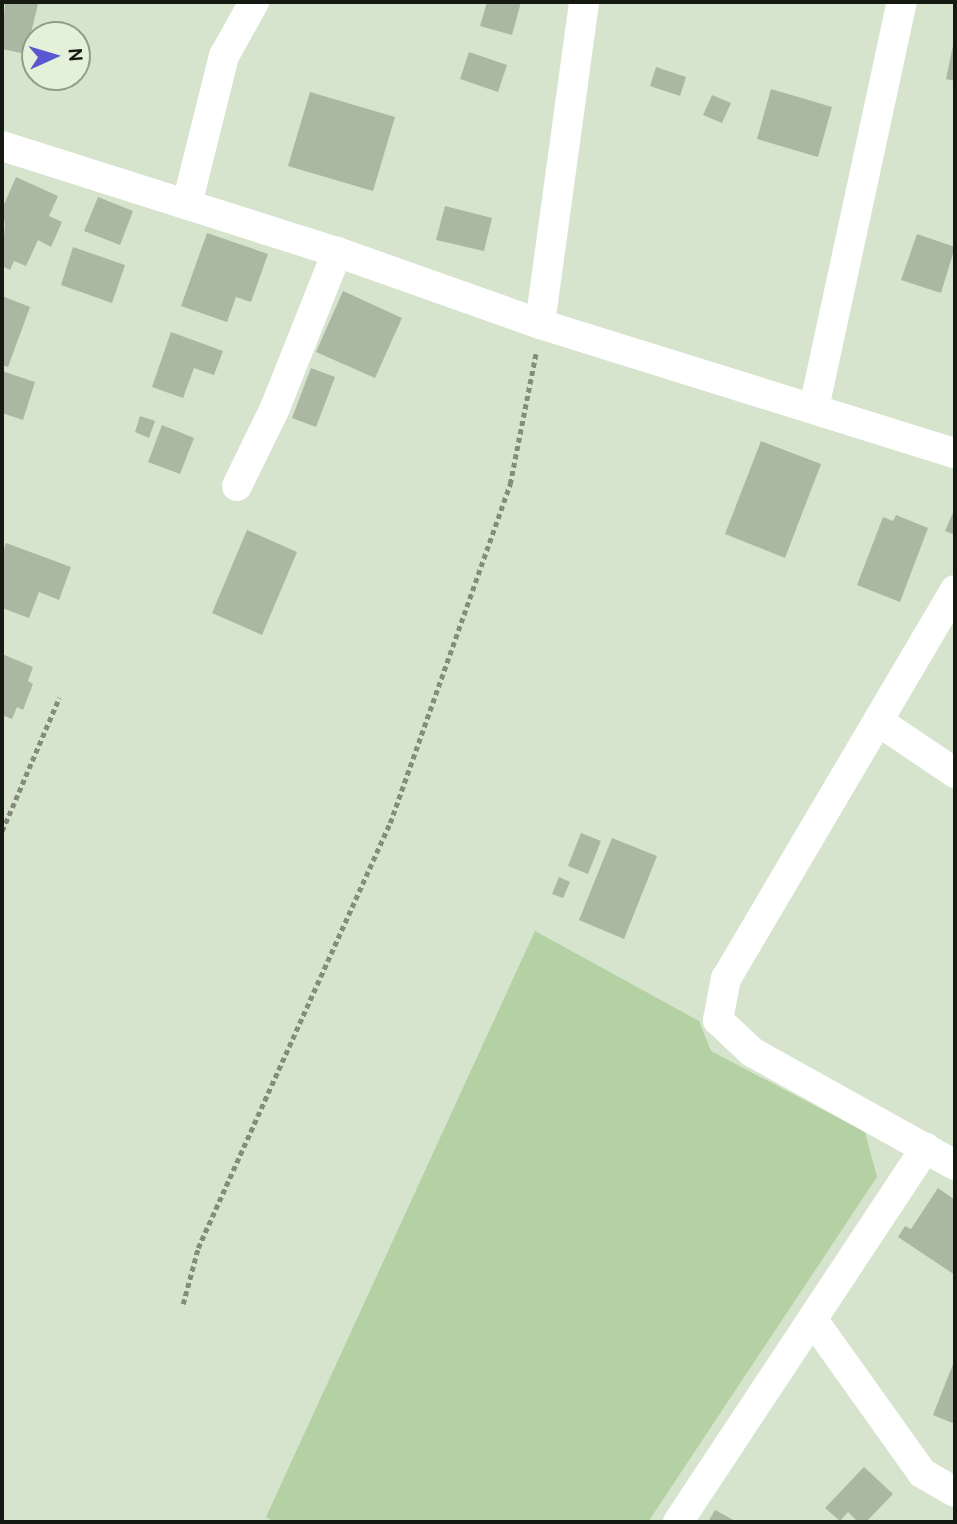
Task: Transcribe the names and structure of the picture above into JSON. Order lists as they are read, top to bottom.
{
  "north": "right"
}
